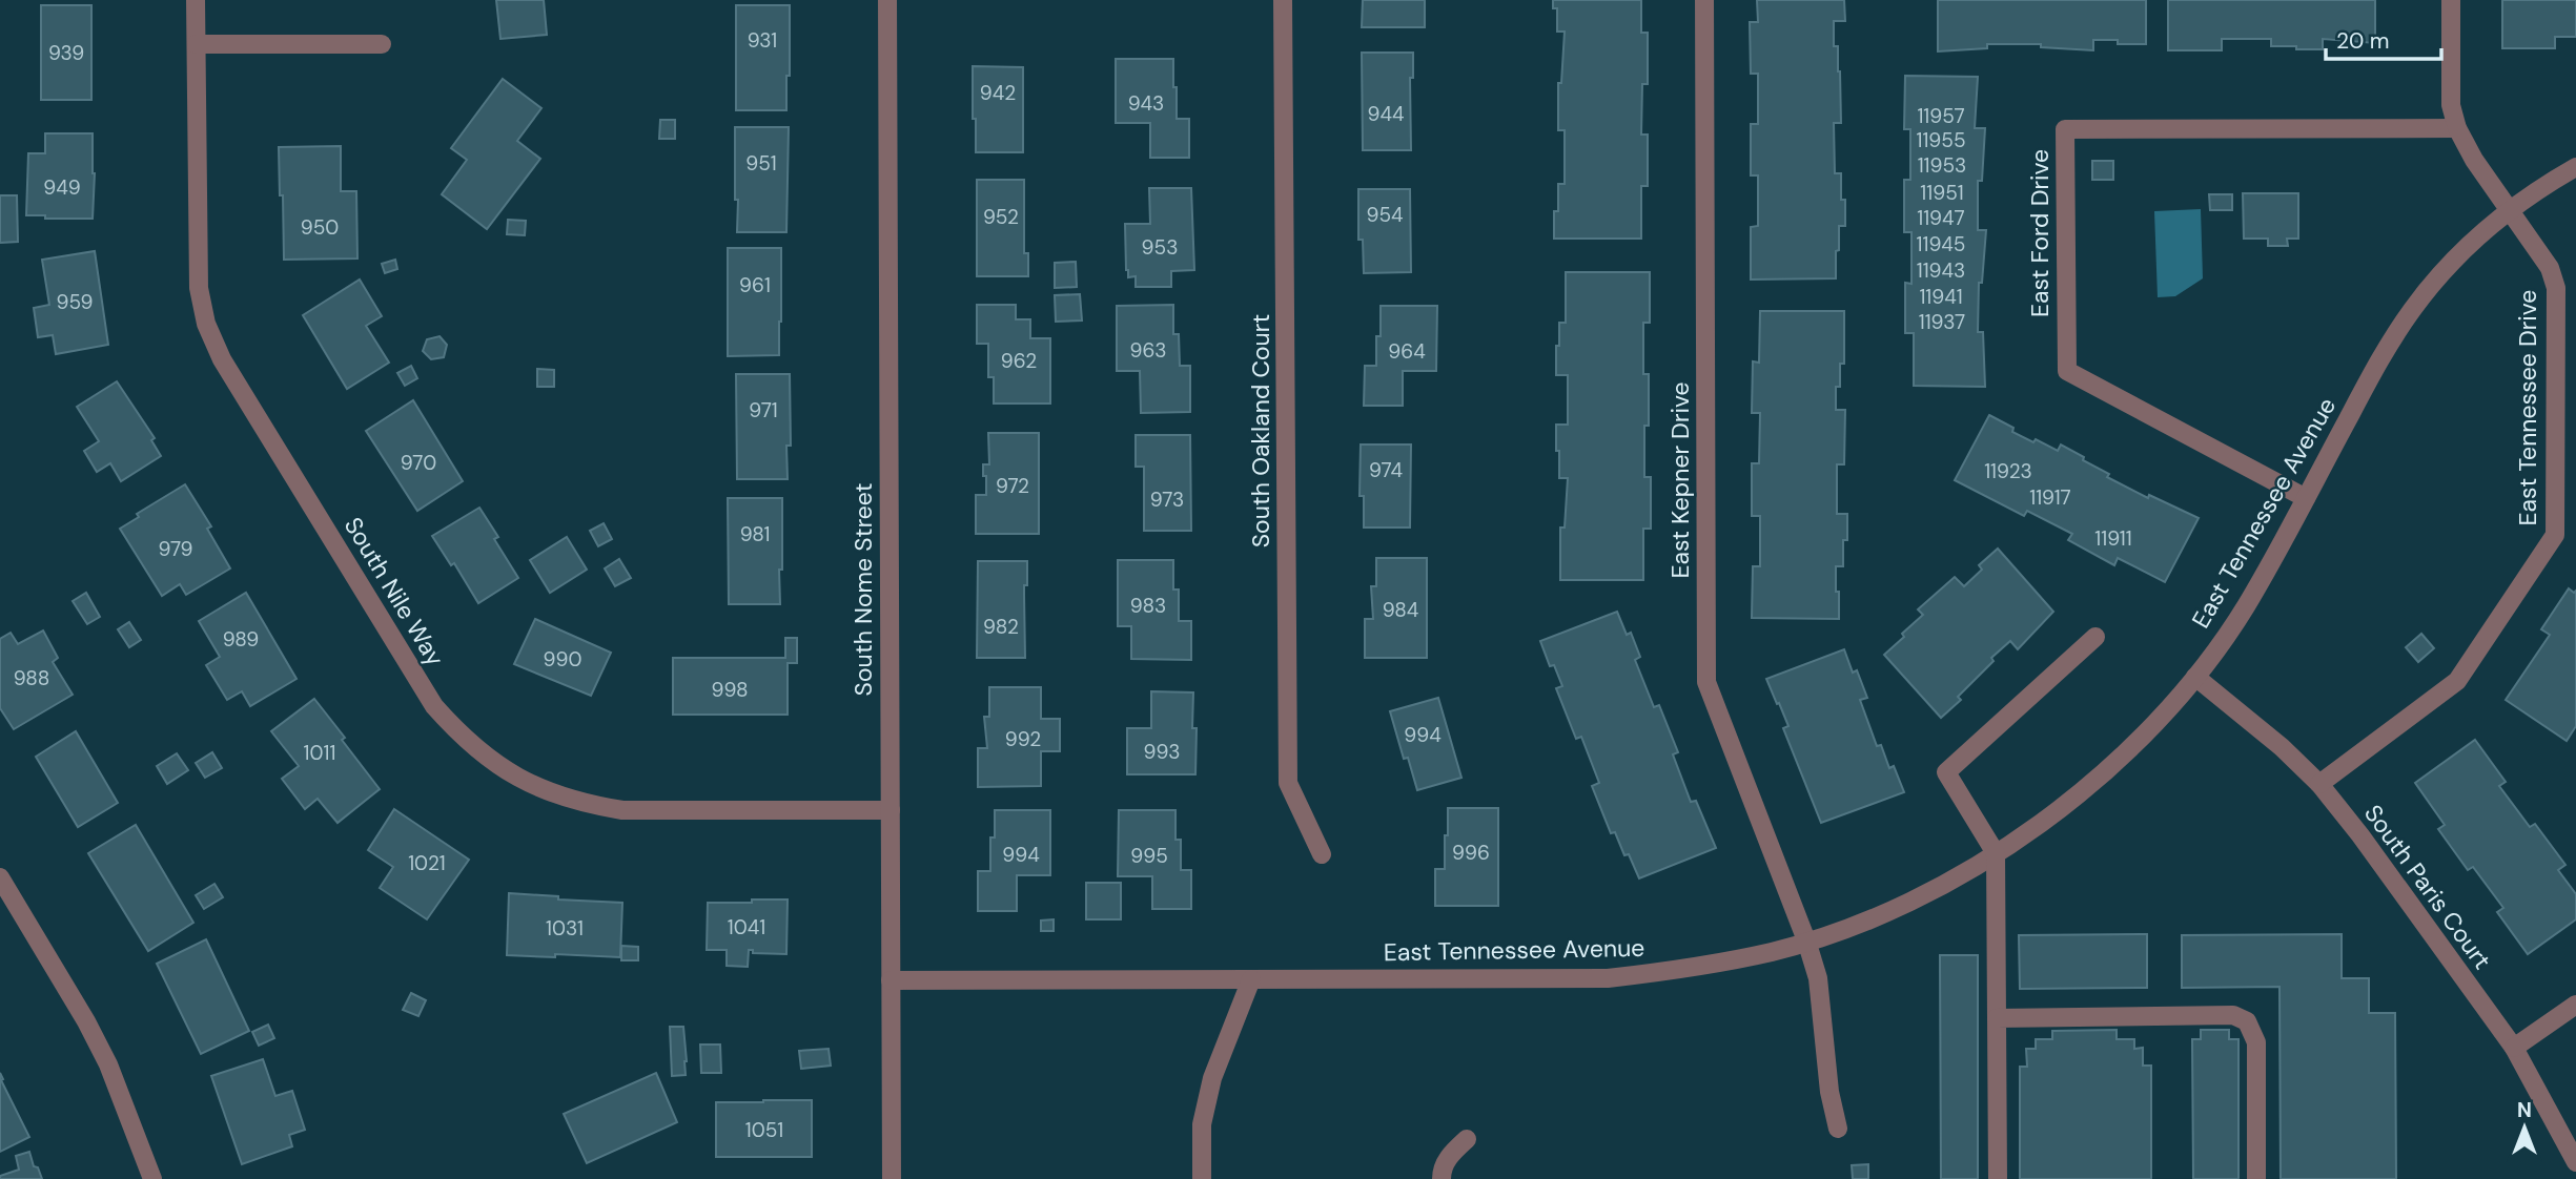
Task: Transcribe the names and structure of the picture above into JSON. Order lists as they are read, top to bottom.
{
  "streets": {
    "street": [
      "East Ford Drive",
      "East Tennessee Drive",
      "South Oakland Court",
      "East Kepner Drive",
      "East Tennessee Avenue",
      "South Nome Street",
      "South Nile Way",
      "South Paris Court"
    ]
  },
  "crossings": [
    ["East Ford Drive", "East Tennessee Avenue"],
    ["East Tennessee Drive", "East Tennessee Avenue"],
    ["East Tennessee Drive", "South Paris Court"],
    ["East Kepner Drive", "East Tennessee Avenue"],
    ["East Tennessee Avenue", "South Nome Street"],
    ["East Tennessee Avenue", "South Paris Court"],
    ["South Nome Street", "South Nile Way"]
  ],
  "house_numbers": [
    "931",
    "939",
    "942",
    "943",
    "944",
    "11957",
    "11955",
    "951",
    "11953",
    "949",
    "11951",
    "954",
    "952",
    "11947",
    "950",
    "11945",
    "953",
    "11943",
    "961",
    "11941",
    "959",
    "11937",
    "963",
    "964",
    "962",
    "971",
    "970",
    "974",
    "11923",
    "972",
    "11917",
    "973",
    "981",
    "11911",
    "979",
    "983",
    "984",
    "982",
    "989",
    "990",
    "988",
    "998",
    "994",
    "992",
    "993",
    "1011",
    "996",
    "994",
    "995",
    "1021",
    "1041",
    "1031",
    "1051"
  ],
  "scale_bar": "20 m",
  "north": "top"
}
